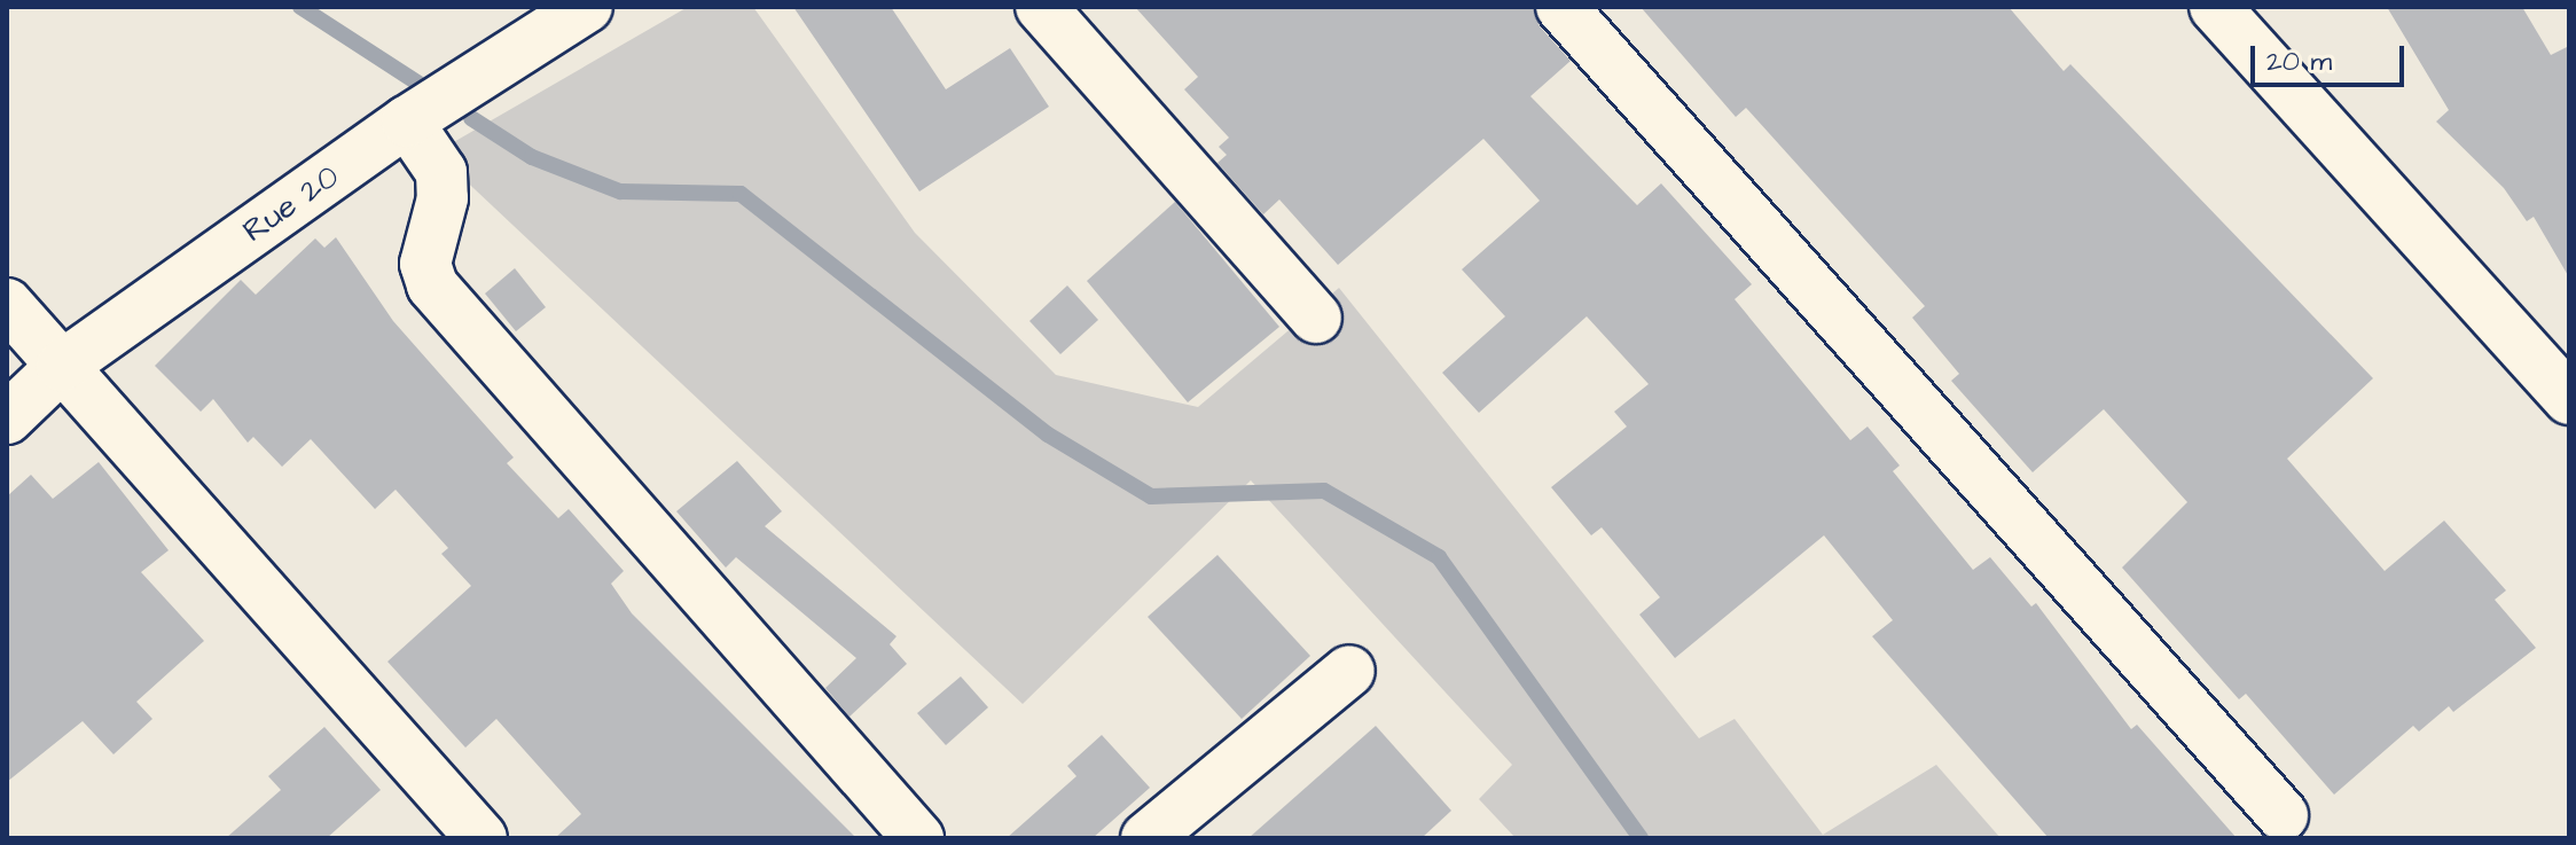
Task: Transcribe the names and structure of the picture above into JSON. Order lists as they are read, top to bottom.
{
  "streets": {
    "street": ["Rue 20"]
  },
  "scale_bar": "20 m"
}
